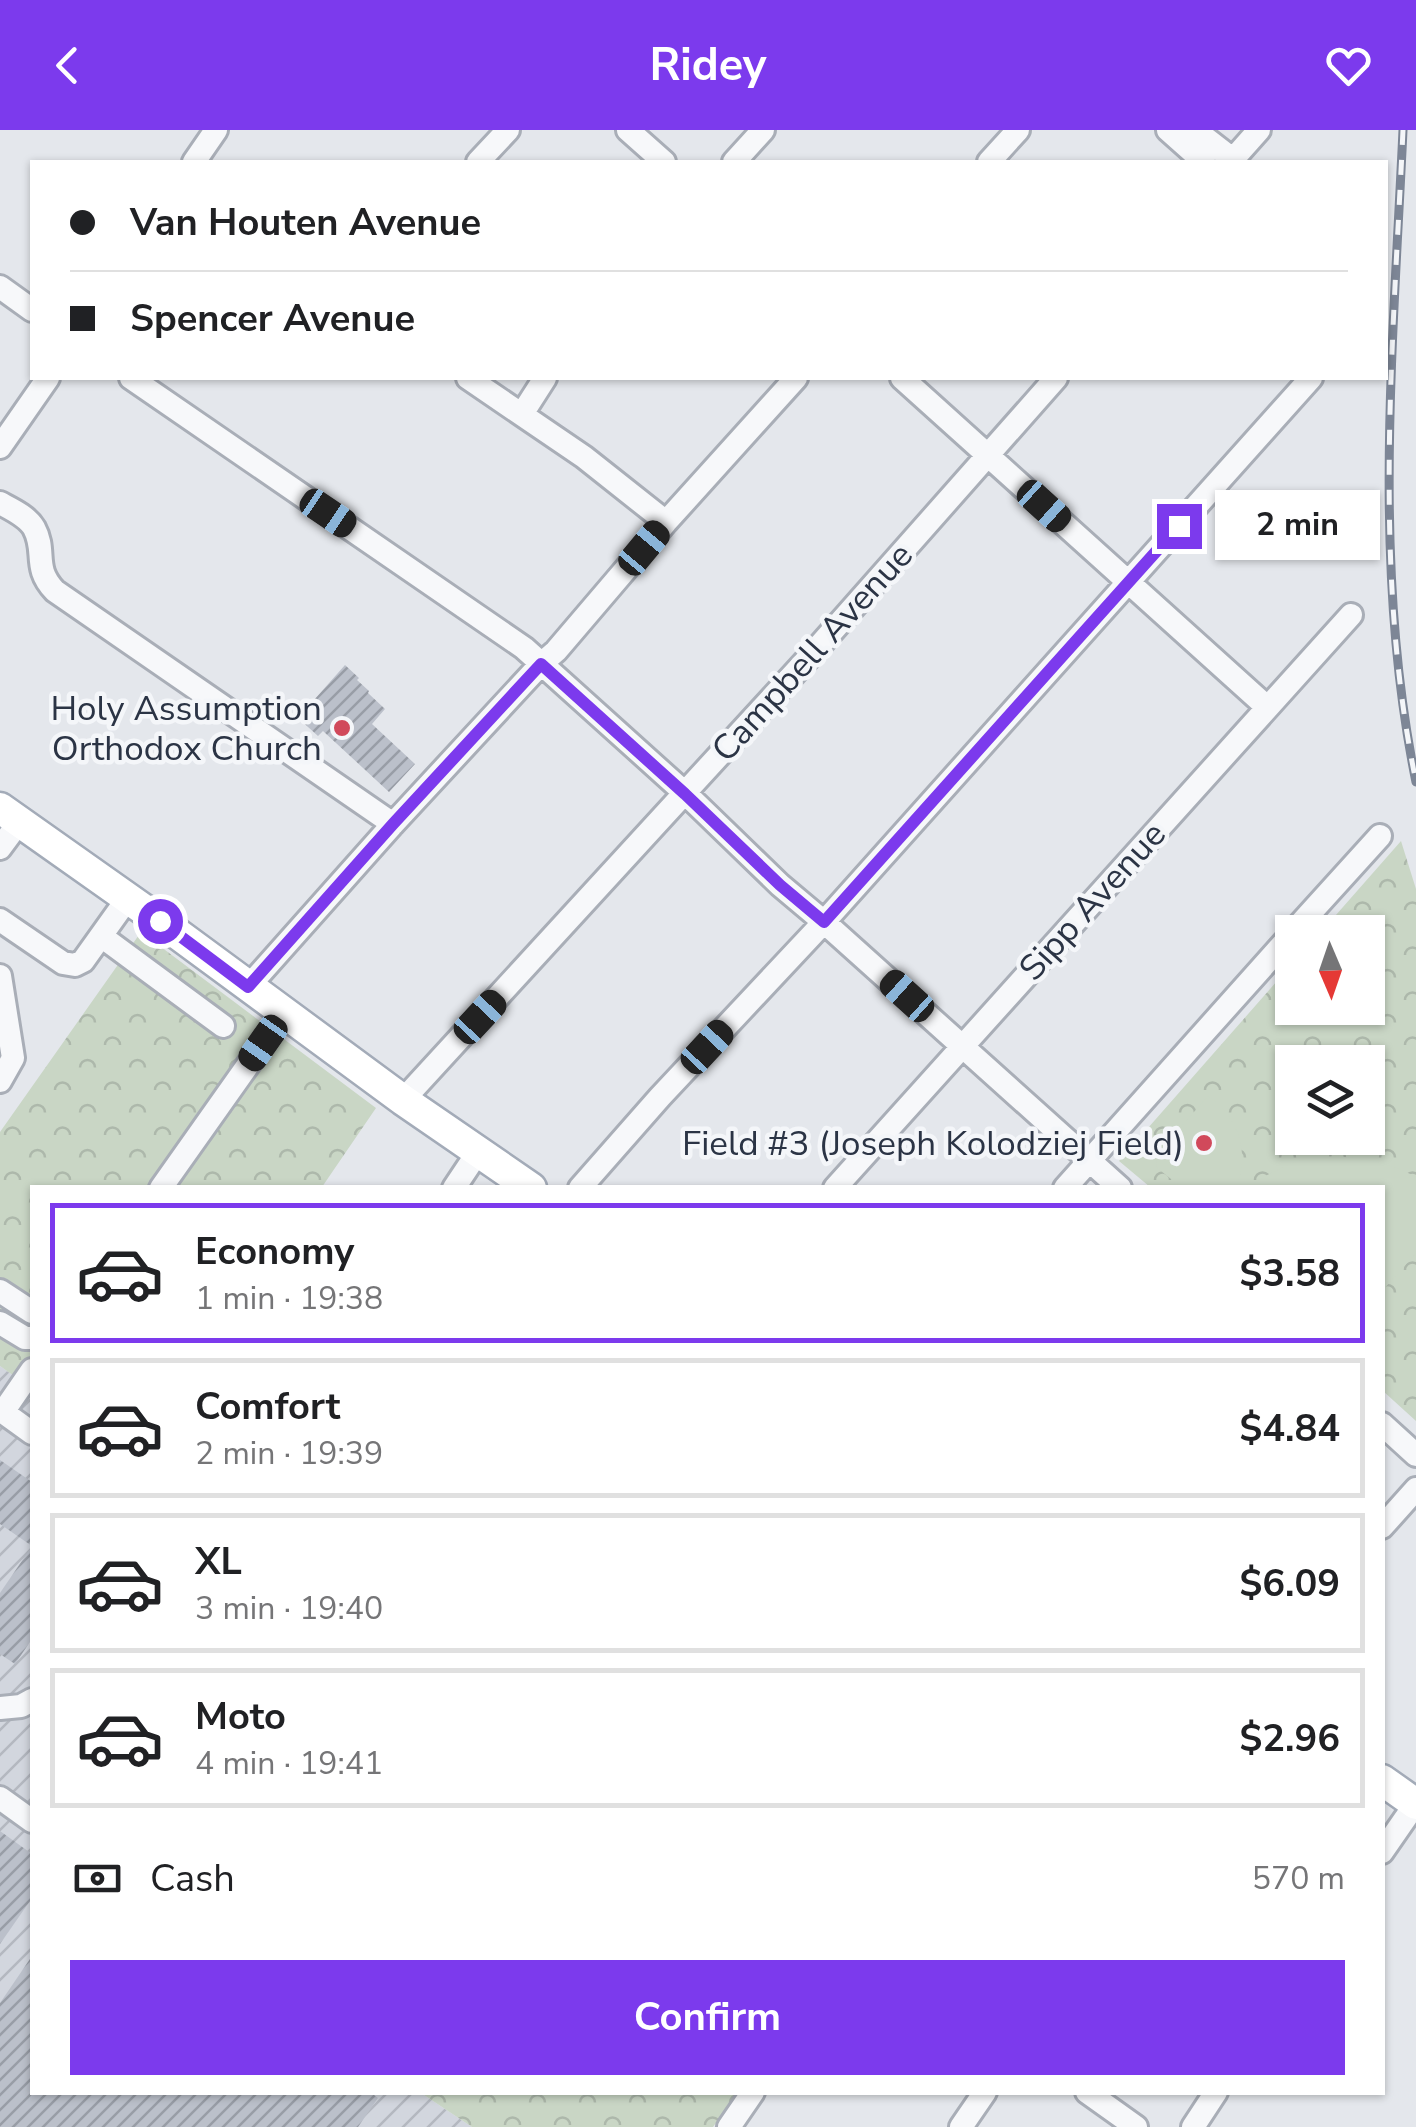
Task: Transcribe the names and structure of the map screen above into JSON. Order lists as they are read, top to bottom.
{
  "streets": {
    "street": ["Campbell Avenue", "Sipp Avenue"]
  },
  "places": ["Holy Assumption Orthodox Church", "Field #3 (Joseph Kolodziej Field)"],
  "north": "bottom",
  "page": {
    "header": "Ridey",
    "banner": ["Van Houten Avenue", "Spencer Avenue"],
    "bubble": "2 min",
    "list": [
      {
        "name": "Economy",
        "note": "1 min · 19:38",
        "value": "$3.58"
      },
      {
        "name": "Comfort",
        "note": "2 min · 19:39",
        "value": "$4.84"
      },
      {
        "name": "XL",
        "note": "3 min · 19:40",
        "value": "$6.09"
      },
      {
        "name": "Moto",
        "note": "4 min · 19:41",
        "value": "$2.96"
      }
    ],
    "pay": ["Cash", "570 m"],
    "buttons": "Confirm"
  }
}
